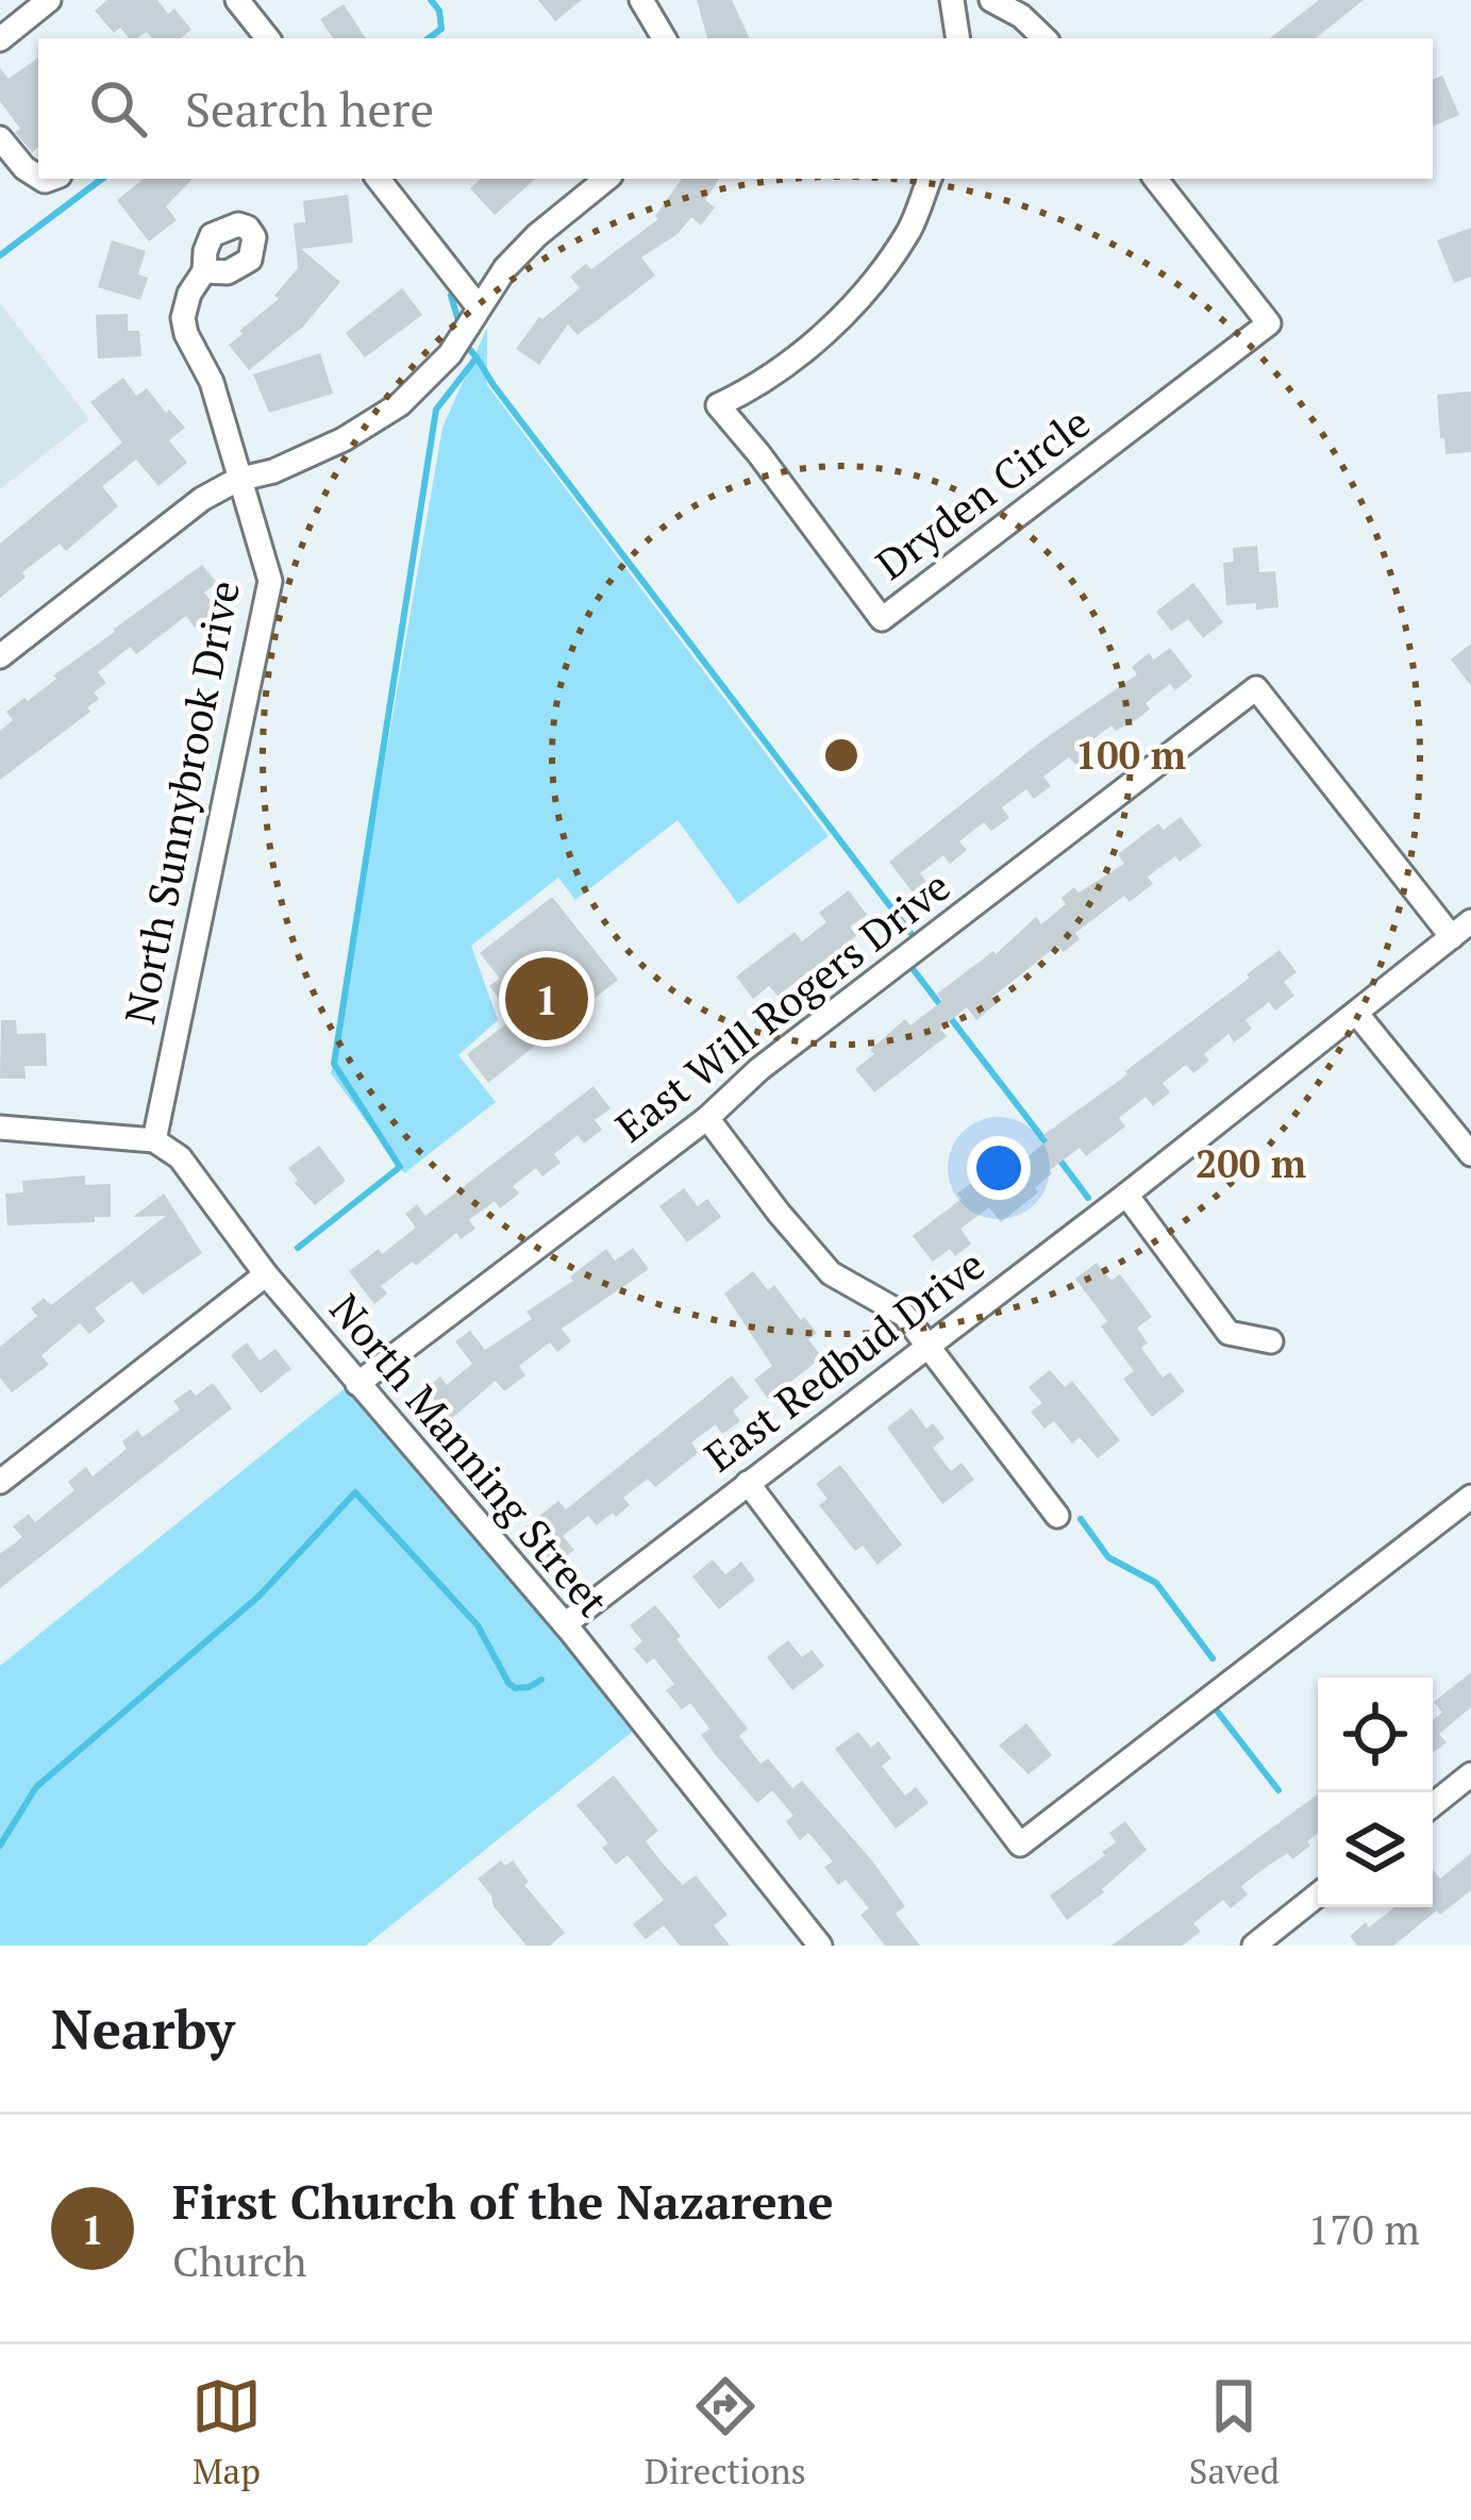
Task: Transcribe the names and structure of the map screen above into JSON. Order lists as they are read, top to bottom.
{
  "streets": {
    "street": [
      "Dryden Circle",
      "North Sunnybrook Drive",
      "East Will Rogers Drive",
      "East Redbud Drive",
      "North Manning Street"
    ]
  },
  "crossings": [
    ["North Sunnybrook Drive", "North Manning Street"],
    ["East Will Rogers Drive", "East Redbud Drive"],
    ["East Will Rogers Drive", "North Manning Street"],
    ["East Redbud Drive", "North Manning Street"]
  ],
  "page": {
    "search": "Search here",
    "pins": "1",
    "heading": "Nearby",
    "list": [
      {
        "mark": "1",
        "name": "First Church of the Nazarene",
        "note": "Church",
        "value": "170 m"
      }
    ],
    "nav": ["Map", "Directions", "Saved"]
  },
  "rings": ["100 m", "200 m"]
}
